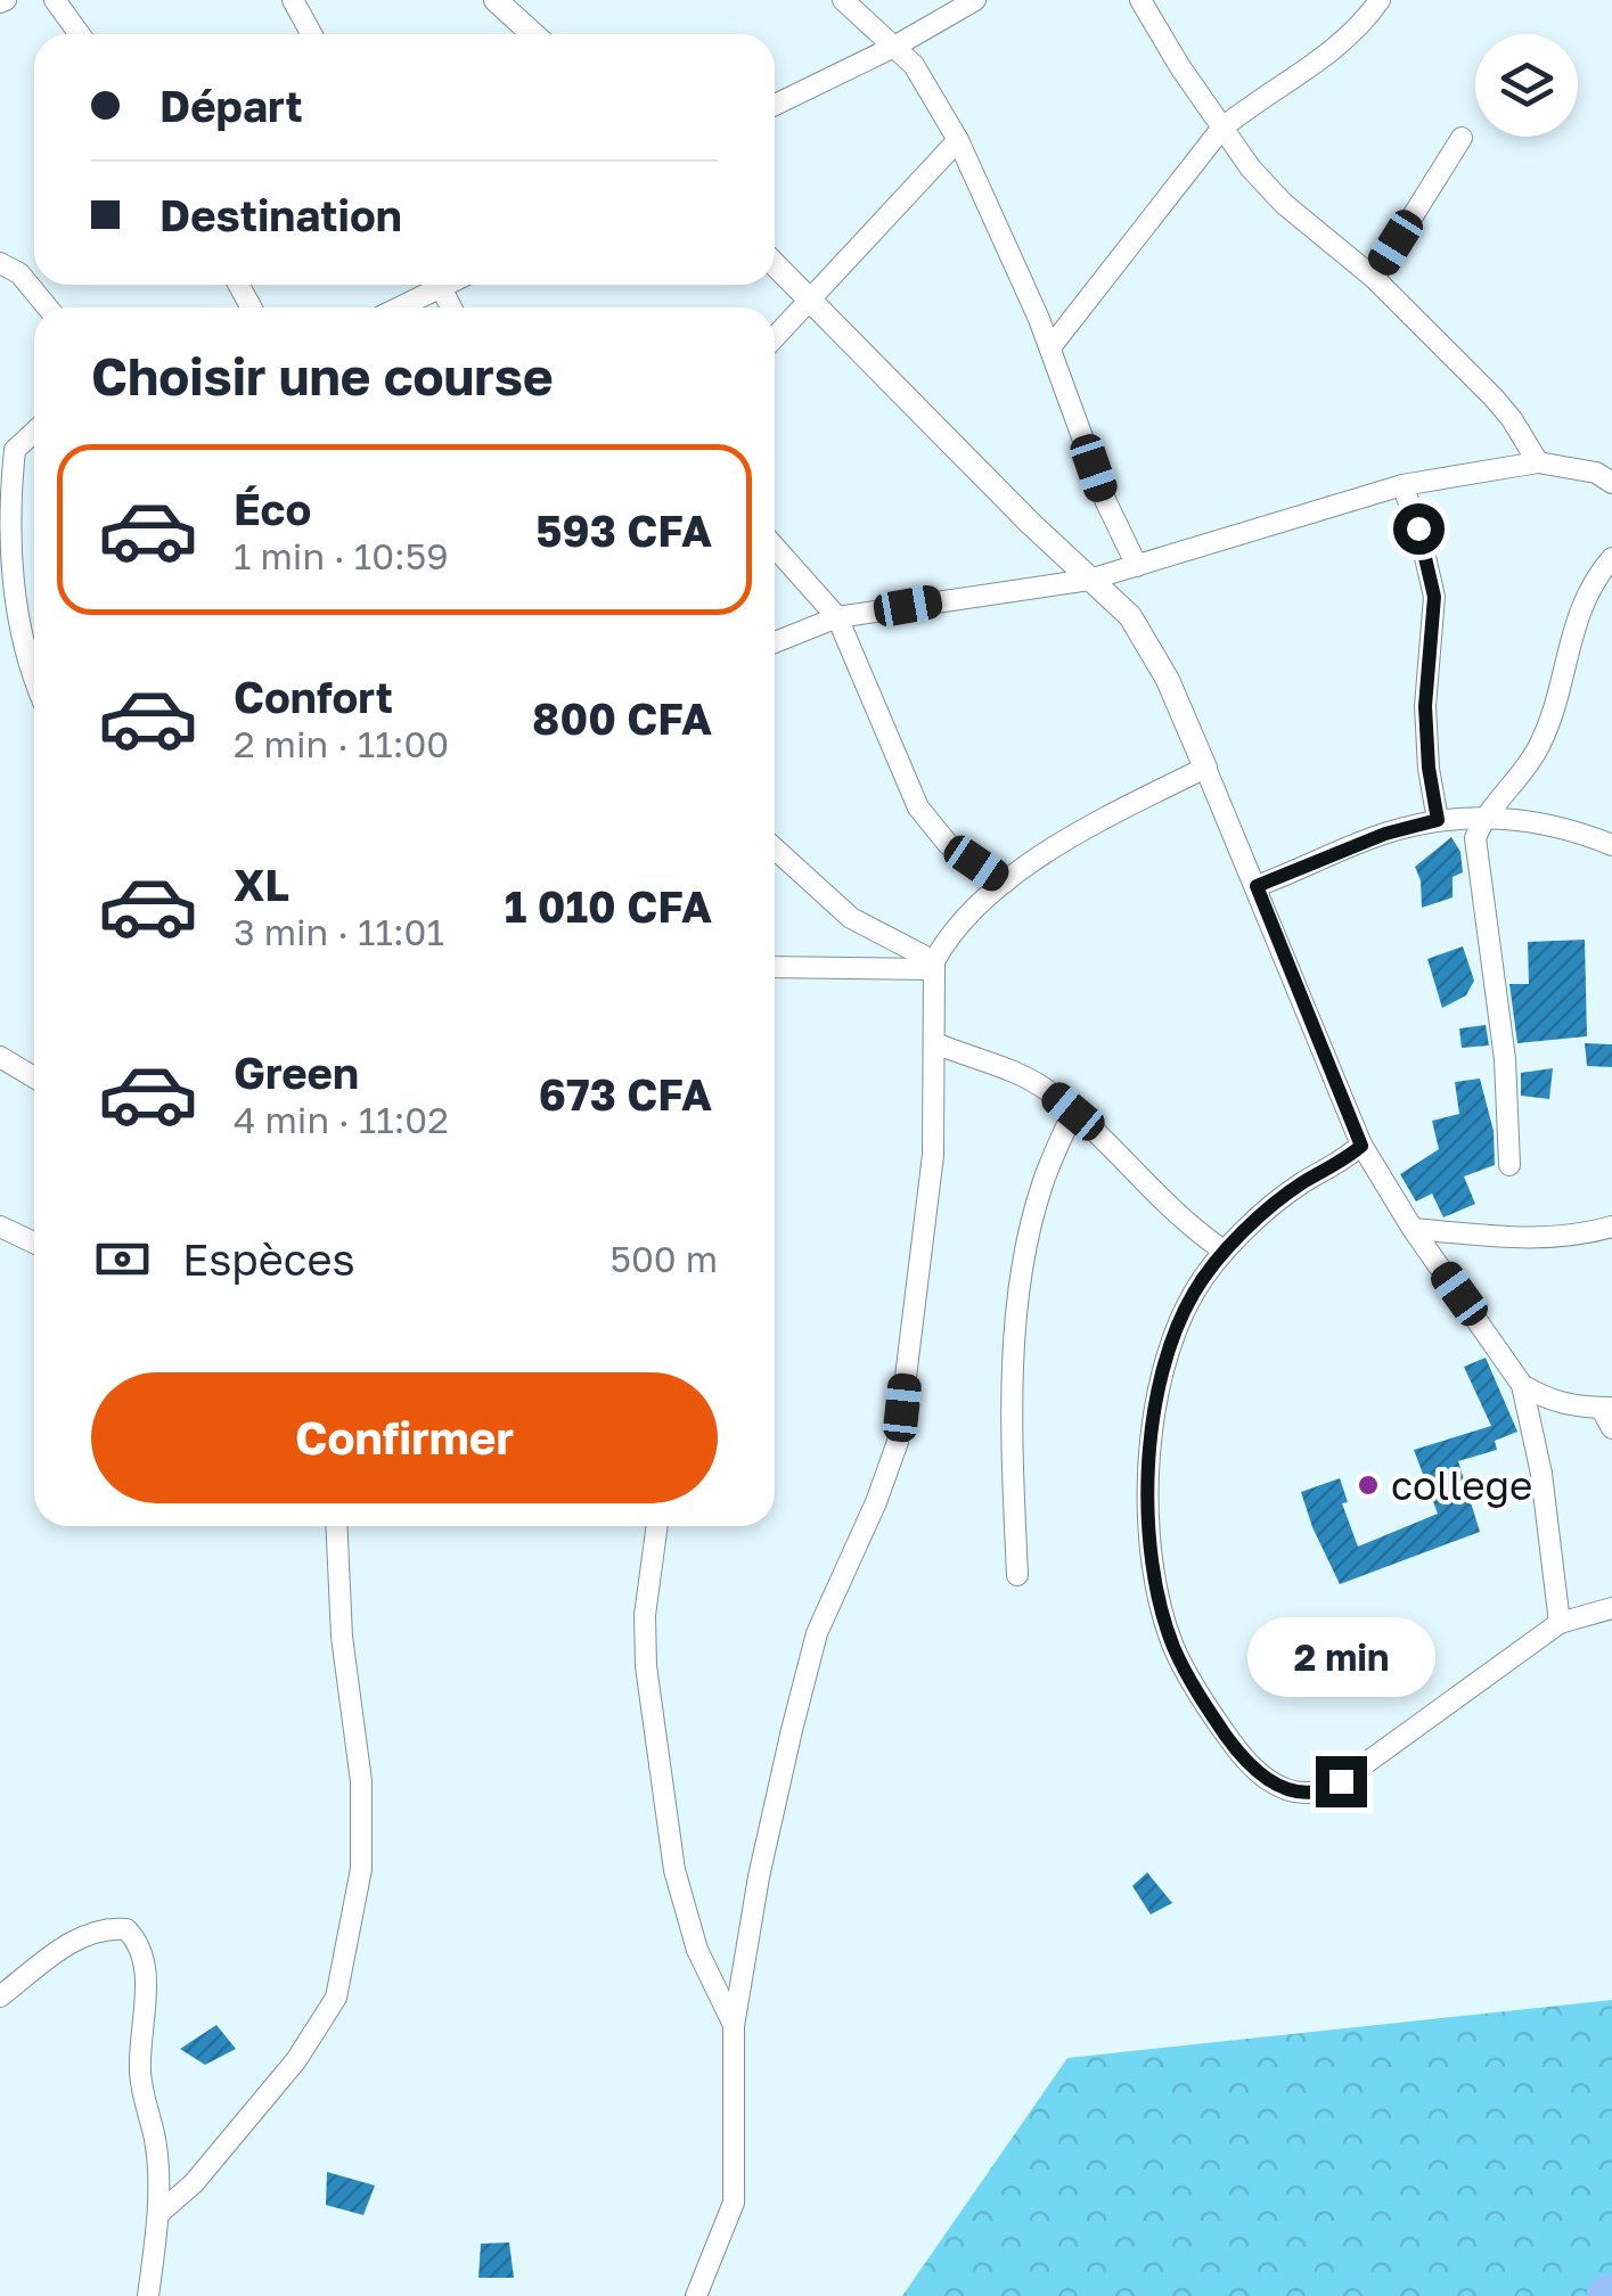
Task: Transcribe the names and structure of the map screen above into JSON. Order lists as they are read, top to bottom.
{
  "places": ["college"],
  "page": {
    "banner": ["Départ", "Destination"],
    "heading": "Choisir une course",
    "list": [
      {
        "name": "Éco",
        "note": "1 min · 10:59",
        "value": "593 CFA"
      },
      {
        "name": "Confort",
        "note": "2 min · 11:00",
        "value": "800 CFA"
      },
      {
        "name": "XL",
        "note": "3 min · 11:01",
        "value": "1 010 CFA"
      },
      {
        "name": "Green",
        "note": "4 min · 11:02",
        "value": "673 CFA"
      }
    ],
    "pay": ["Espèces", "500 m"],
    "buttons": "Confirmer",
    "bubble": "2 min"
  }
}
